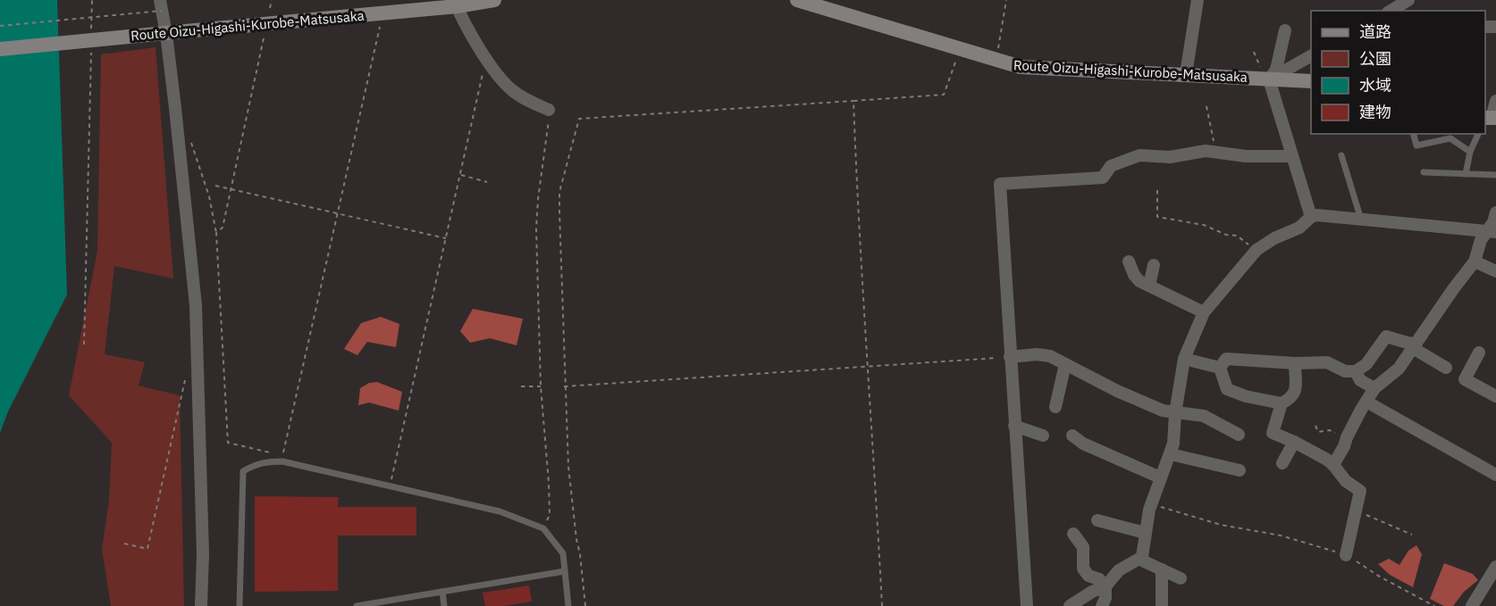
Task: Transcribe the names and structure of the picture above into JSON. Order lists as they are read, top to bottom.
{
  "streets": {
    "main road": ["Route Oizu-Higashi-Kurobe-Matsusaka"]
  },
  "legend": [
    "道路",
    "公園",
    "水域",
    "建物"
  ]
}
